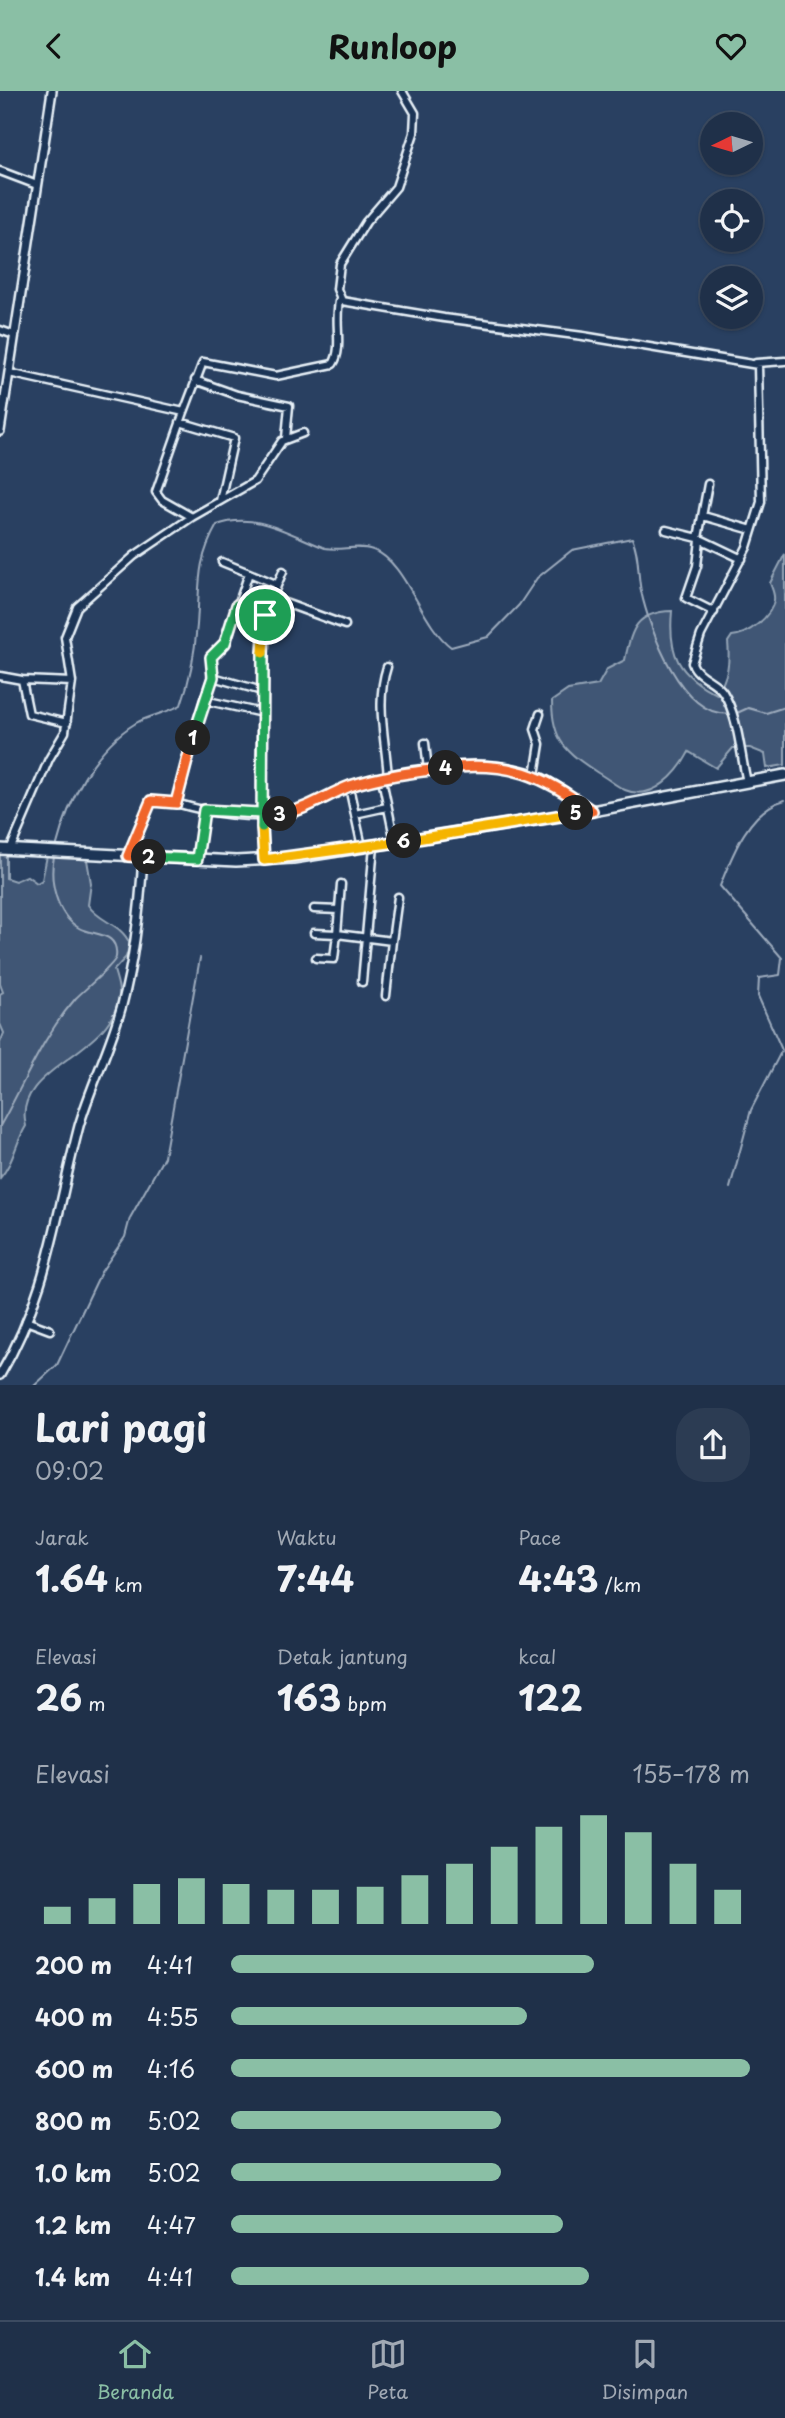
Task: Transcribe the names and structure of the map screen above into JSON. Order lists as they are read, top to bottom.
{
  "north": "left",
  "page": {
    "header": "Runloop",
    "pins": [
      "1",
      "4",
      "5",
      "3",
      "6",
      "2"
    ],
    "heading": ["Lari pagi", "09:02"],
    "stats": [
      ["Jarak", "1.64 km"],
      ["Waktu", "7:44"],
      ["Pace", "4:43 /km"],
      ["Elevasi", "26 m"],
      ["Detak jantung", "163 bpm"],
      ["kcal", "122"]
    ],
    "chart": ["Elevasi", "155–178 m"],
    "list": [
      {
        "name": "200 m",
        "note": "4:41"
      },
      {
        "name": "400 m",
        "note": "4:55"
      },
      {
        "name": "600 m",
        "note": "4:16"
      },
      {
        "name": "800 m",
        "note": "5:02"
      },
      {
        "name": "1.0 km",
        "note": "5:02"
      },
      {
        "name": "1.2 km",
        "note": "4:47"
      },
      {
        "name": "1.4 km",
        "note": "4:41"
      }
    ],
    "tabs": ["Beranda", "Peta", "Disimpan"]
  }
}
